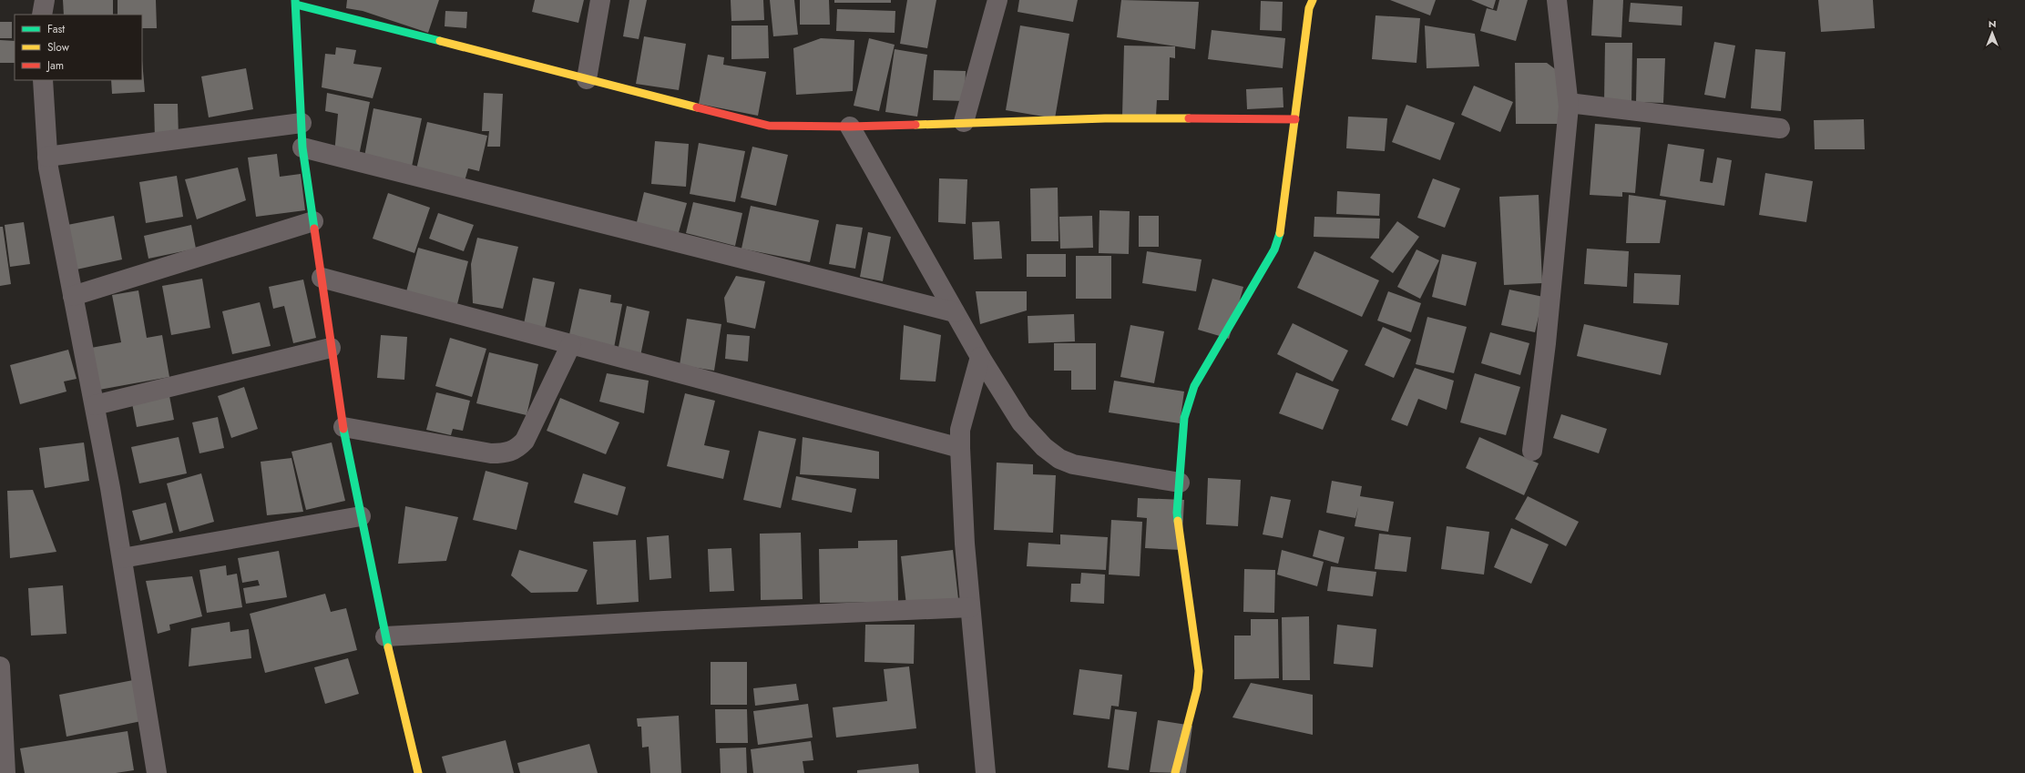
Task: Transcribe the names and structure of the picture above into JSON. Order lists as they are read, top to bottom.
{
  "legend": ["Fast", "Slow", "Jam"],
  "north": "top"
}
